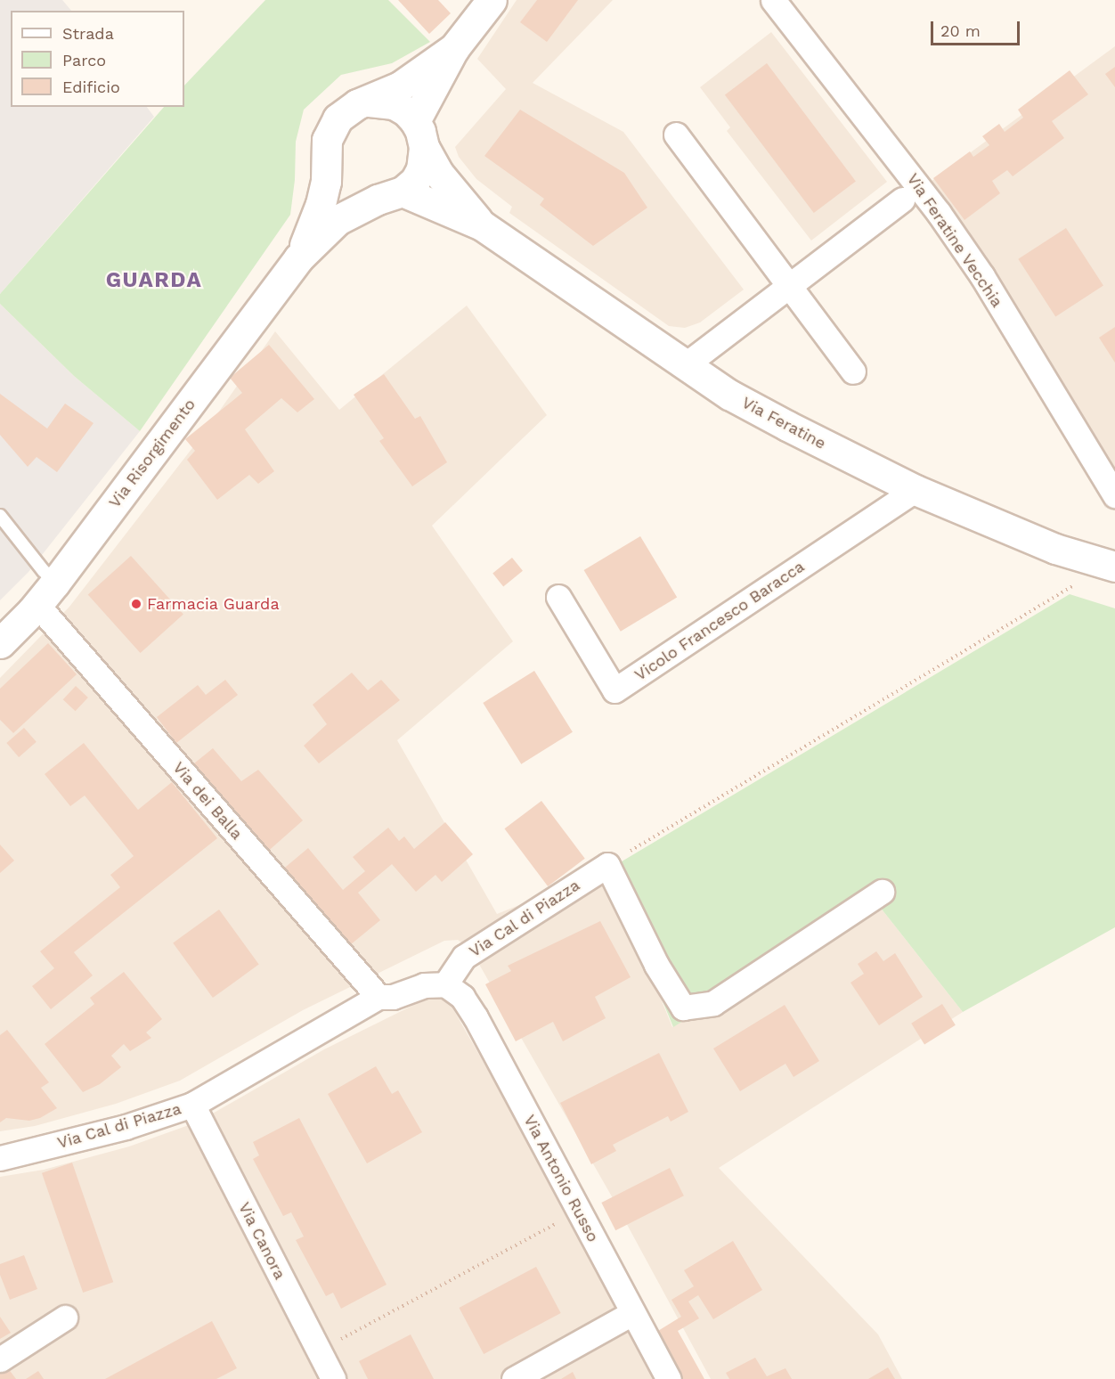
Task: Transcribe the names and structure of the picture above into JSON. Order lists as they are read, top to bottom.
{
  "streets": {
    "street": [
      "Via Feratine Vecchia",
      "Via Feratine",
      "Via Risorgimento",
      "Vicolo Francesco Baracca",
      "Via dei Balla",
      "Via Cal di Piazza",
      "Via Antonio Russo",
      "Via Canora"
    ]
  },
  "crossings": [
    ["Via Feratine", "Via Risorgimento"],
    ["Via Feratine", "Vicolo Francesco Baracca"],
    ["Via Risorgimento", "Via dei Balla"],
    ["Via dei Balla", "Via Cal di Piazza"],
    ["Via Cal di Piazza", "Via Antonio Russo"],
    ["Via Cal di Piazza", "Via Canora"]
  ],
  "districts": ["GUARDA"],
  "places": ["Farmacia Guarda"],
  "legend": ["Strada", "Parco", "Edificio"],
  "scale_bar": "20 m"
}
